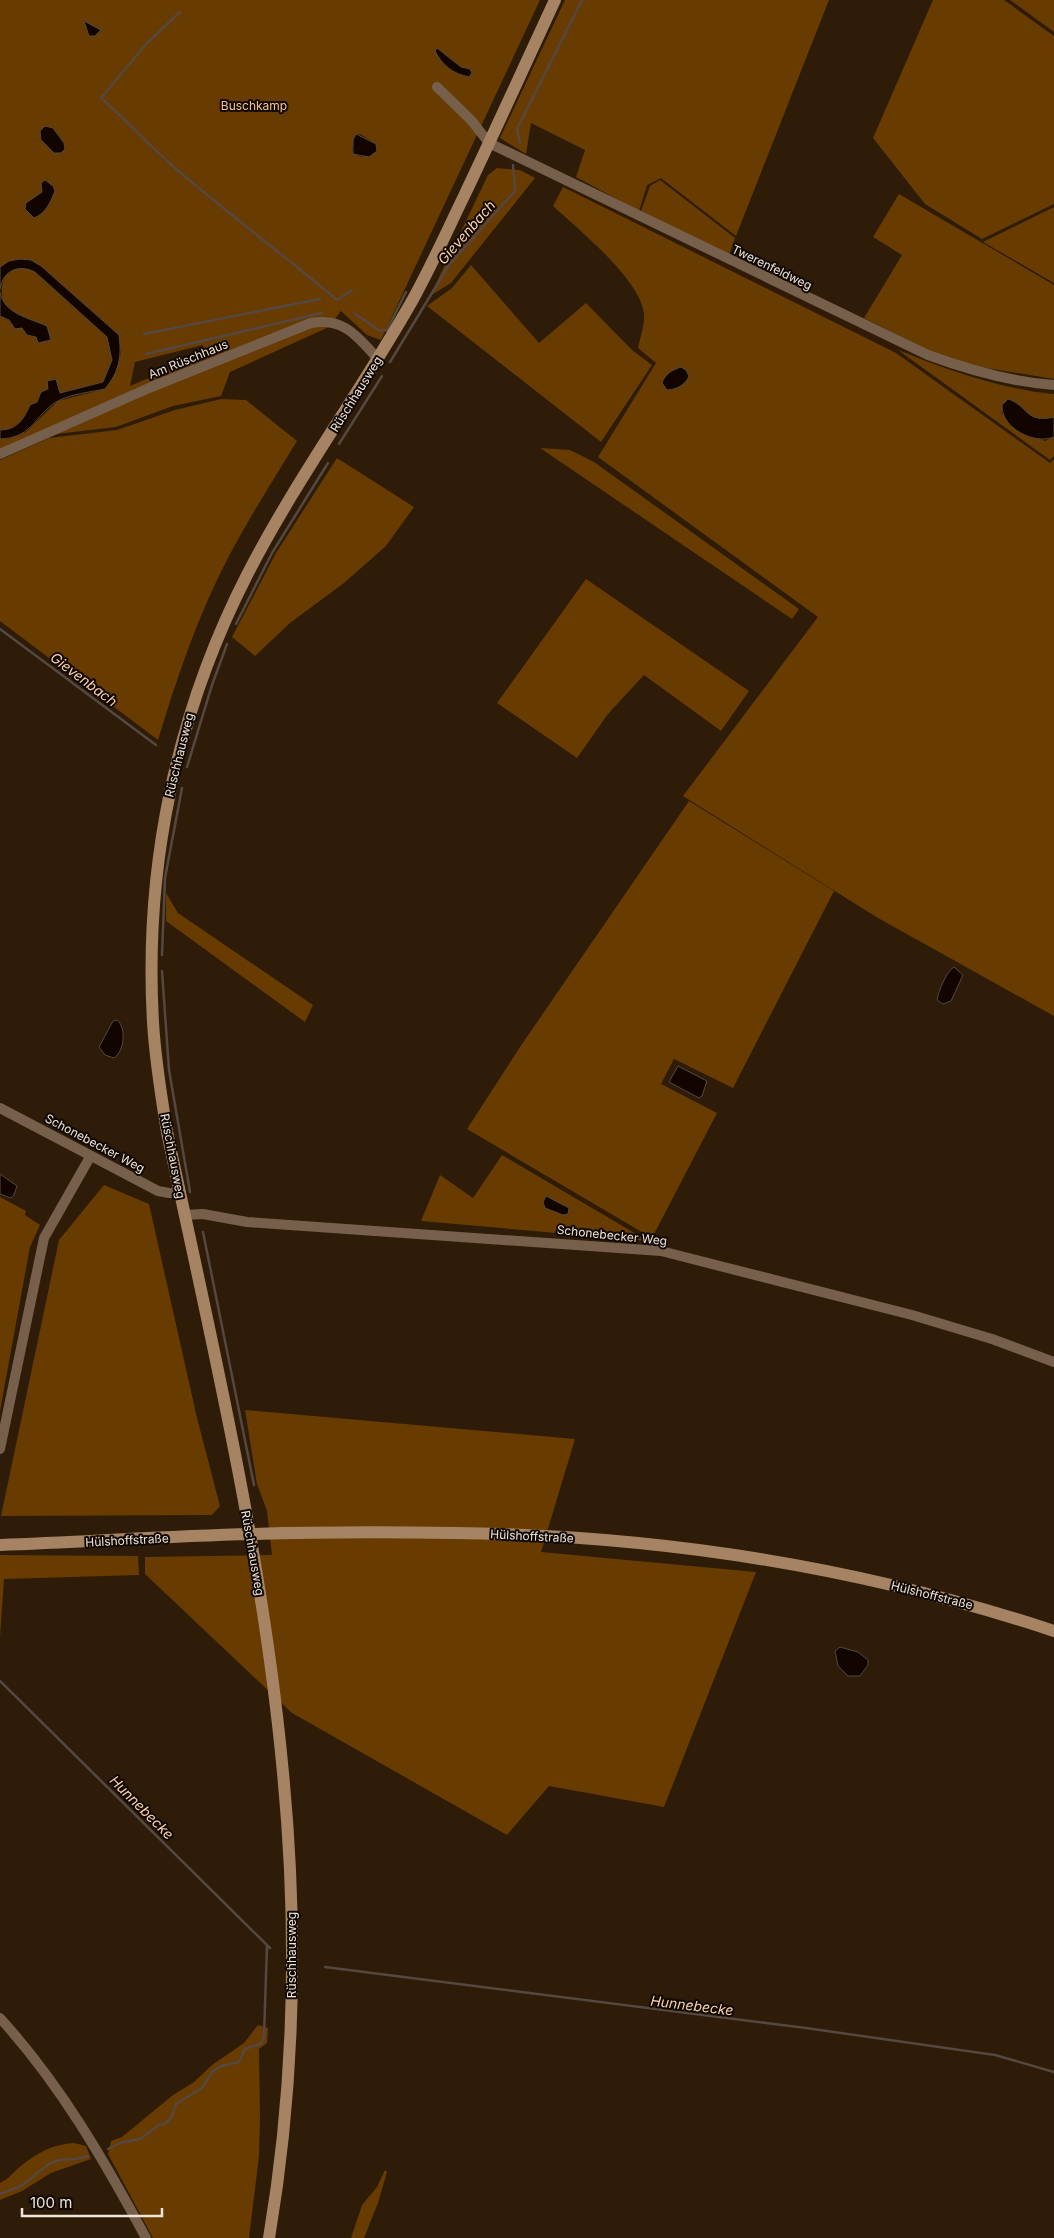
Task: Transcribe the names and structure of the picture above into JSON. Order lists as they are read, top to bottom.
{
  "streets": {
    "main road": ["Rüschhausweg", "Hülshoffstraße"],
    "street": ["Twerenfeldweg", "Am Rüschhaus", "Schonebecker Weg"]
  },
  "crossings": [
    ["Twerenfeldweg", "Rüschhausweg"],
    ["Am Rüschhaus", "Rüschhausweg"],
    ["Rüschhausweg", "Schonebecker Weg"],
    ["Rüschhausweg", "Hülshoffstraße"]
  ],
  "water": ["Gievenbach", "Hunnebecke"],
  "parks": ["Buschkamp"],
  "scale_bar": "100 m"
}
